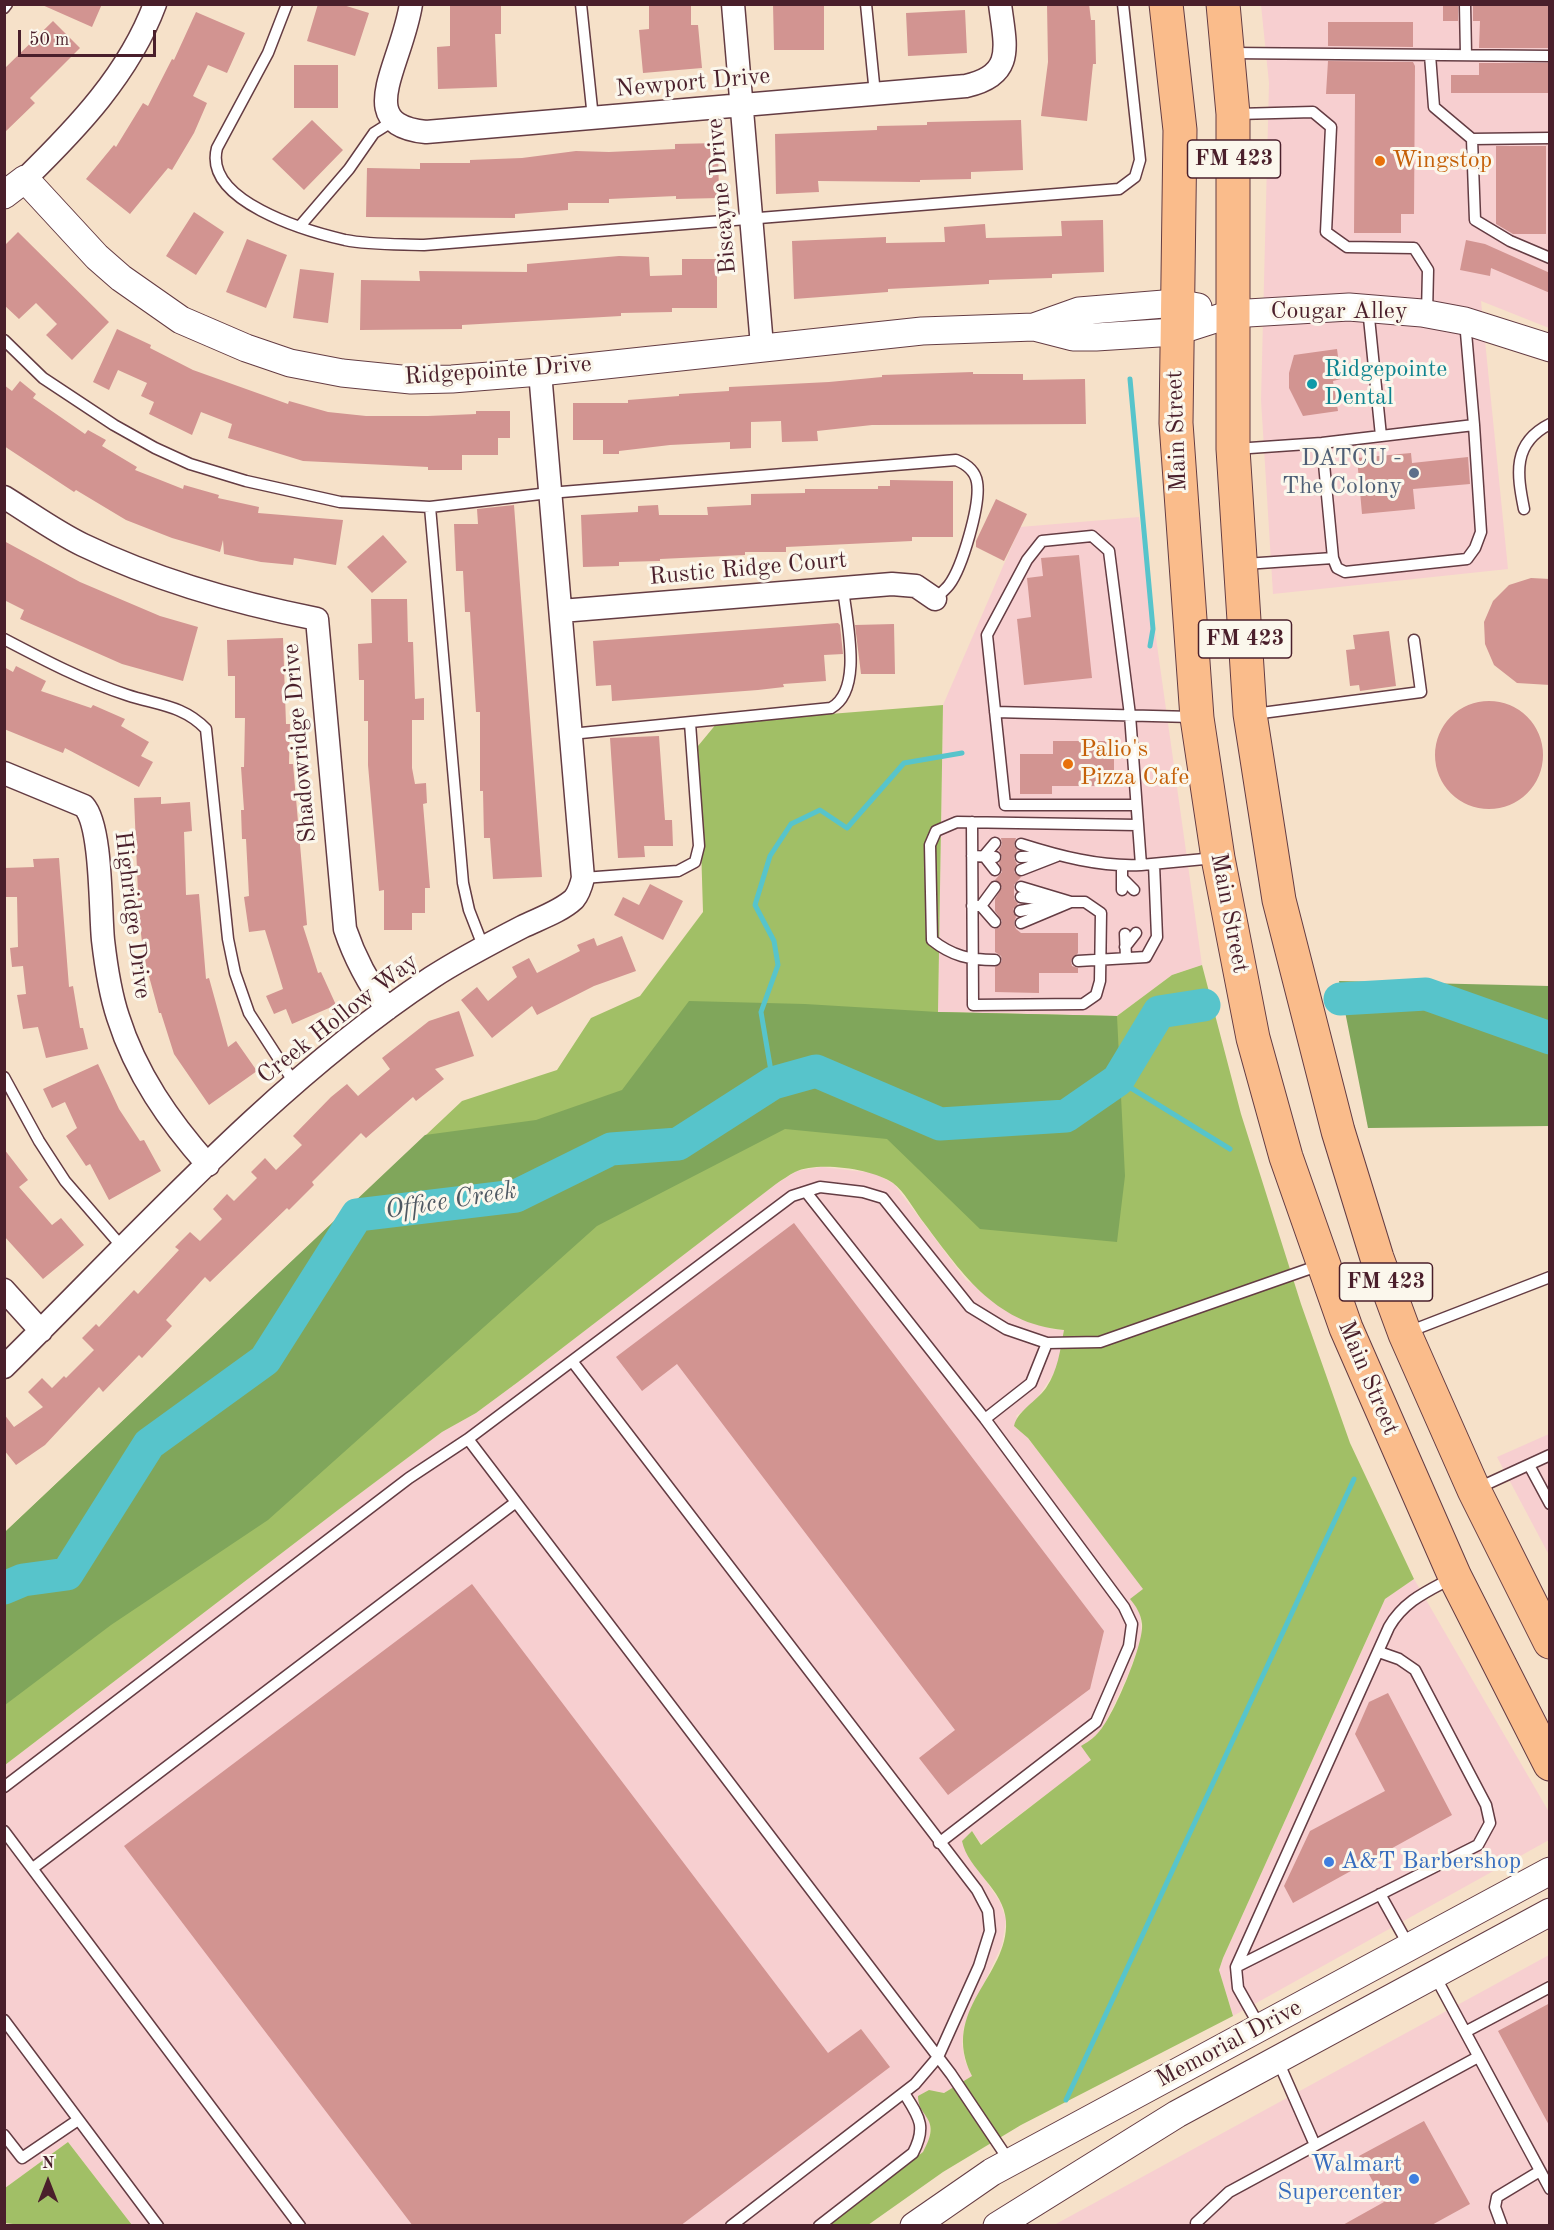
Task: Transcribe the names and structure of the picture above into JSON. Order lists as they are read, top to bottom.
{
  "streets": {
    "main road": ["FM 423", "Main Street"],
    "street": [
      "Newport Drive",
      "Biscayne Drive",
      "Cougar Alley",
      "Ridgepointe Drive",
      "Rustic Ridge Court",
      "Shadowridge Drive",
      "Highridge Drive",
      "Creek Hollow Way",
      "Memorial Drive"
    ]
  },
  "crossings": [
    ["Newport Drive", "Biscayne Drive"],
    ["FM 423", "Cougar Alley"],
    ["FM 423", "Ridgepointe Drive"],
    ["Biscayne Drive", "Ridgepointe Drive"],
    ["Cougar Alley", "Ridgepointe Drive"],
    ["Ridgepointe Drive", "Main Street"],
    ["Shadowridge Drive", "Creek Hollow Way"],
    ["Highridge Drive", "Creek Hollow Way"]
  ],
  "water": ["Office Creek"],
  "places": [
    "Wingstop",
    "Ridgepointe Dental",
    "DATCU - The Colony",
    "Palio's Pizza Cafe",
    "A&T Barbershop",
    "Walmart Supercenter"
  ],
  "scale_bar": "50 m",
  "north": "top"
}
